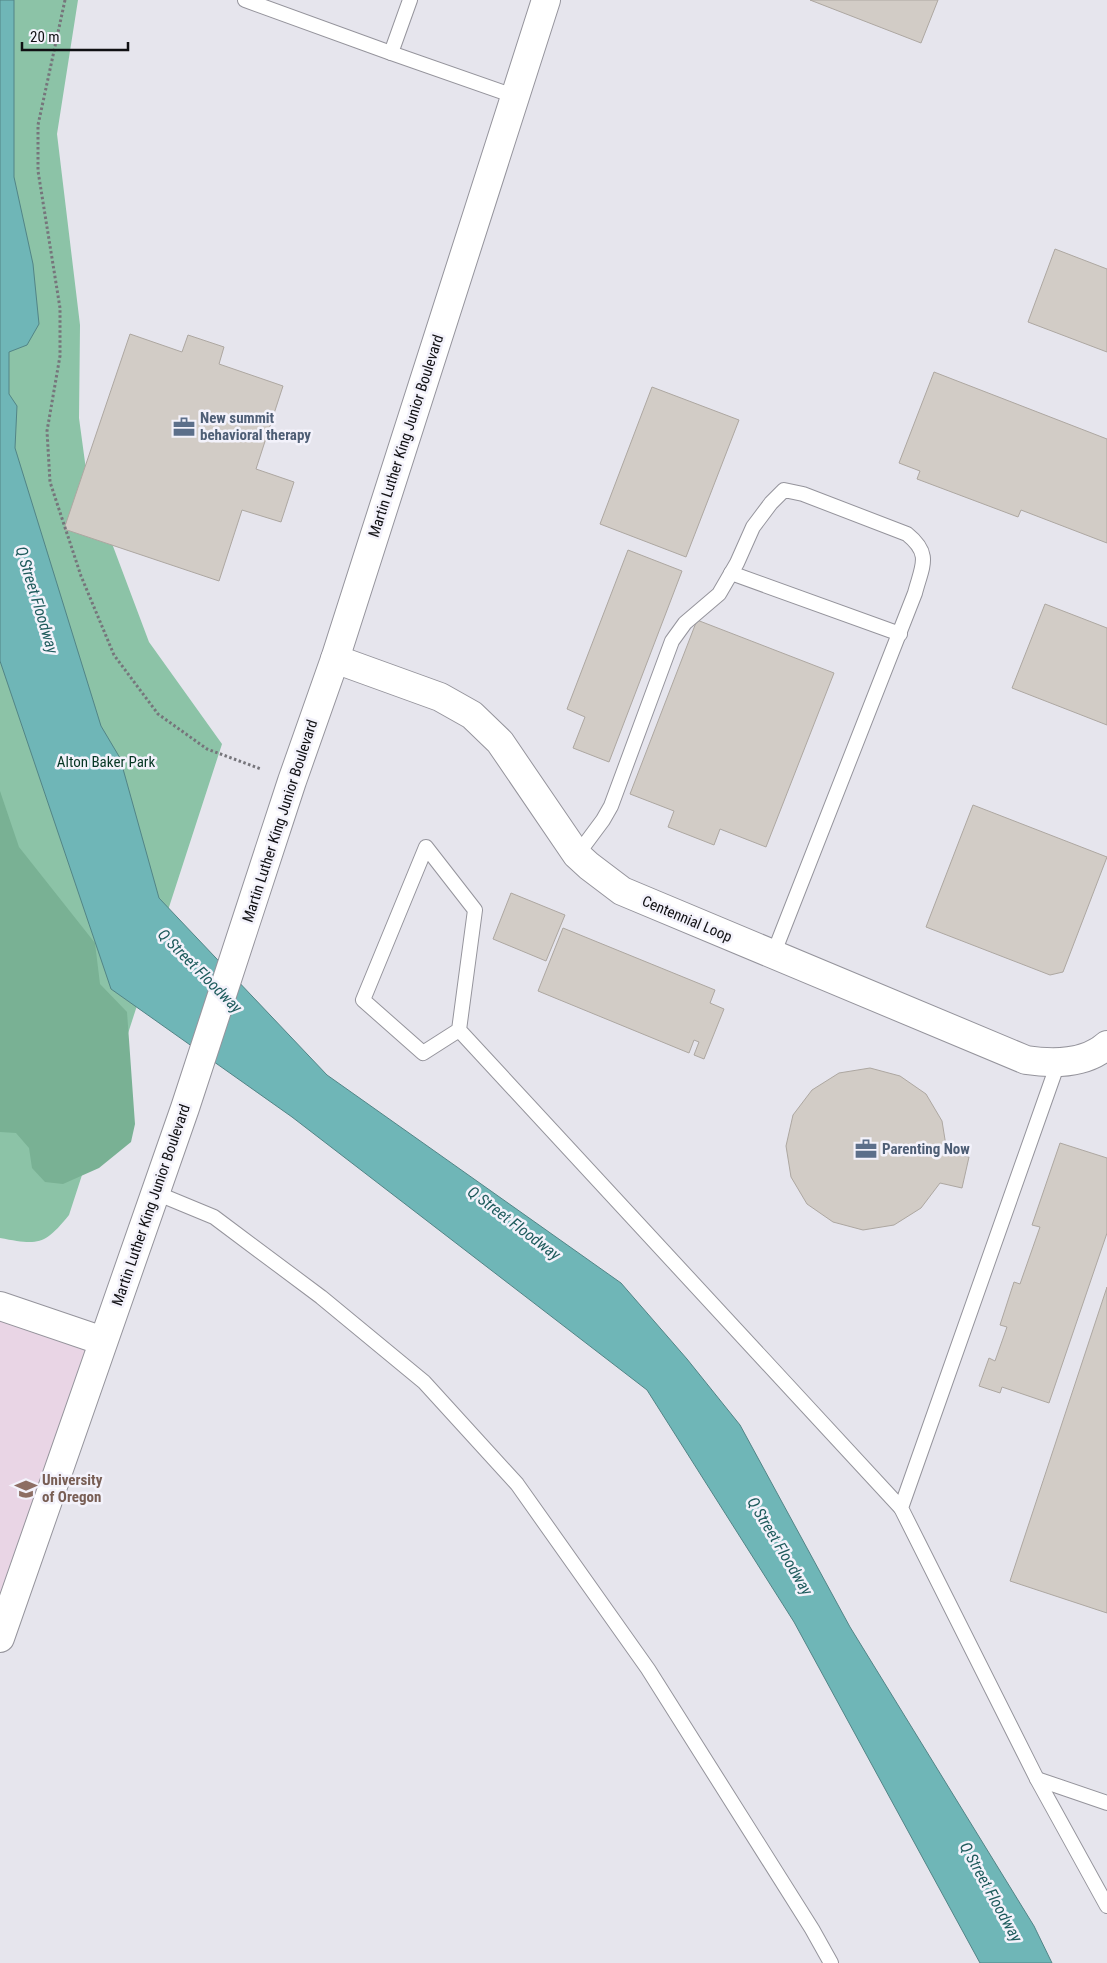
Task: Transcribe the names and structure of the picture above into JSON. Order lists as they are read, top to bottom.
{
  "streets": {
    "main road": ["Martin Luther King Junior Boulevard", "Centennial Loop"]
  },
  "crossings": [
    ["Martin Luther King Junior Boulevard", "Centennial Loop"]
  ],
  "water": ["Q Street Floodway"],
  "parks": ["Alton Baker Park"],
  "places": {
    "office": ["New summit behavioral therapy", "Parenting Now"],
    "school or university": ["University of Oregon"]
  },
  "scale_bar": "20 m"
}
